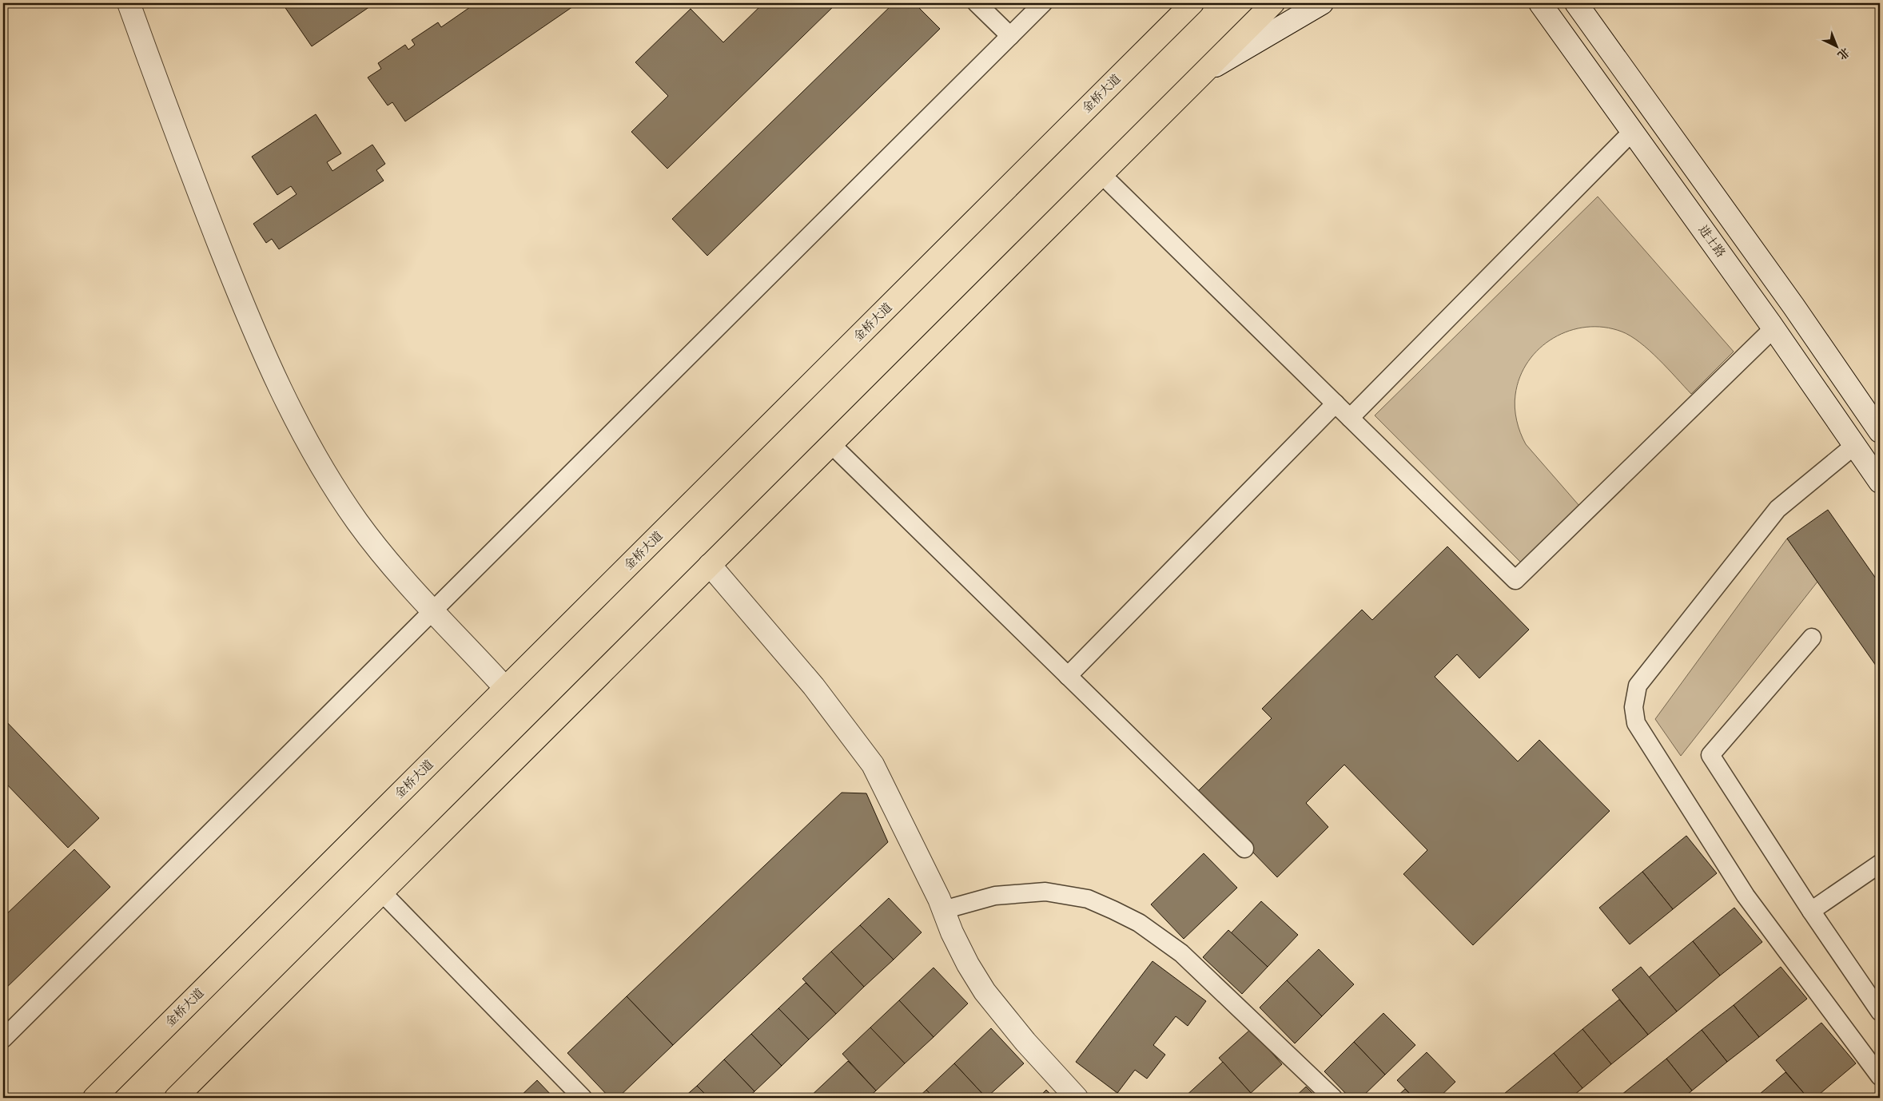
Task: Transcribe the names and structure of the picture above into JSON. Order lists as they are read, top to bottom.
{
  "streets": {
    "highway": ["金桥大道"],
    "street": ["进士路"]
  },
  "north": "bottom right"
}
